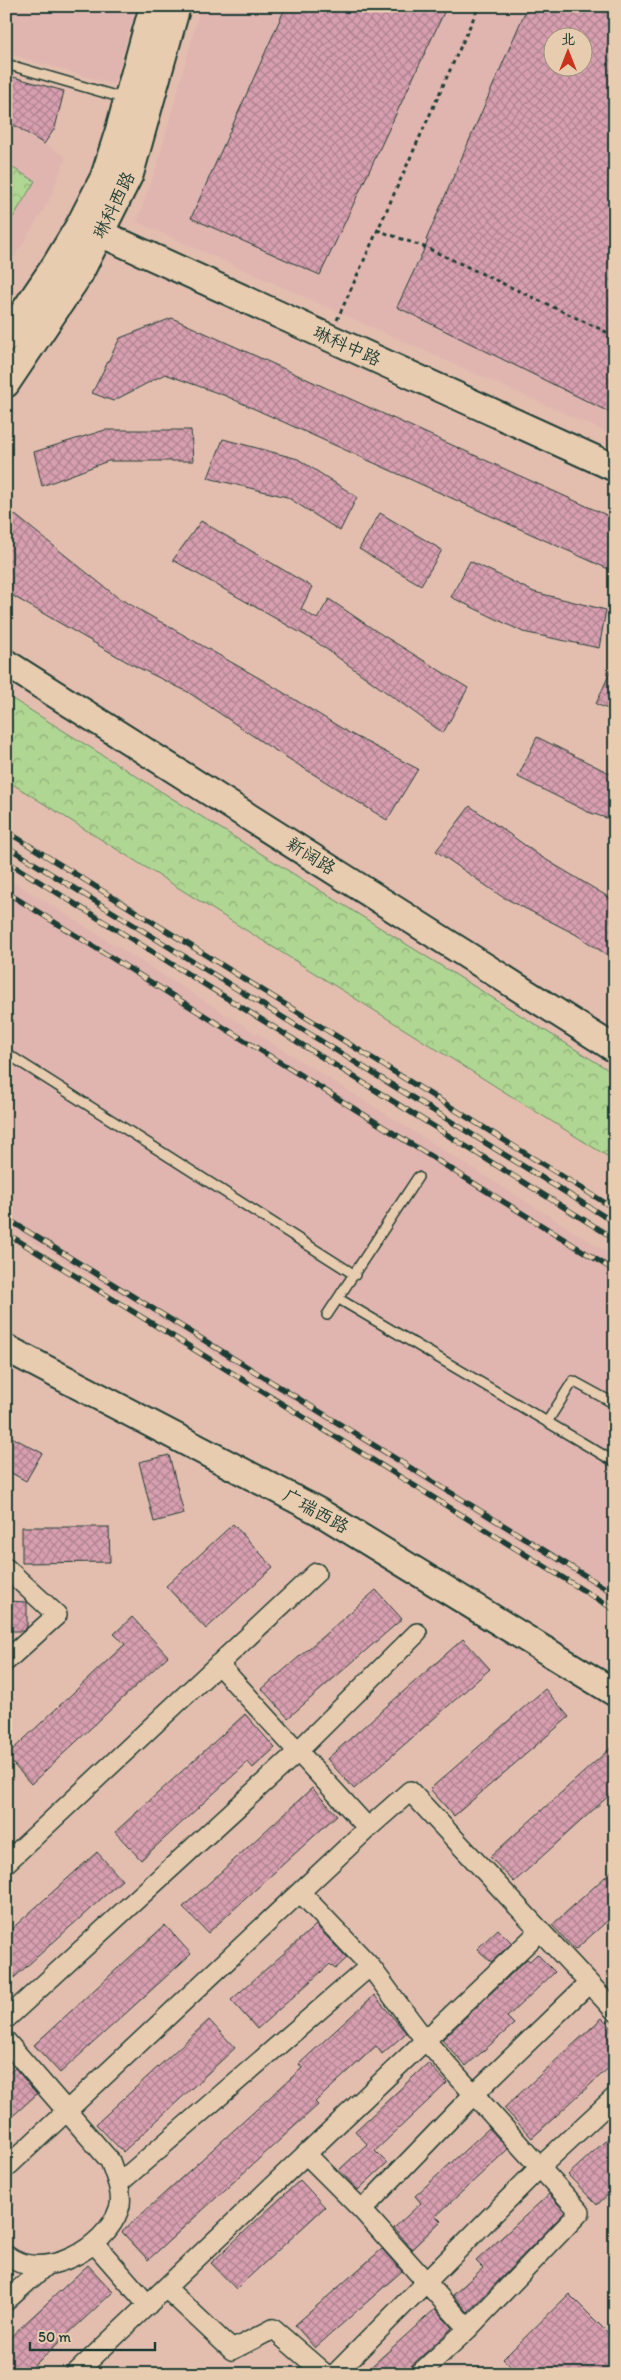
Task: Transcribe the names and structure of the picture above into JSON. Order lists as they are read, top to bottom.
{
  "streets": {
    "street": [
      "琳科西路",
      "琳科中路",
      "新阔路",
      "广瑞西路"
    ]
  },
  "crossings": [
    ["琳科西路", "琳科中路"]
  ],
  "scale_bar": "50 m",
  "north": "top"
}
